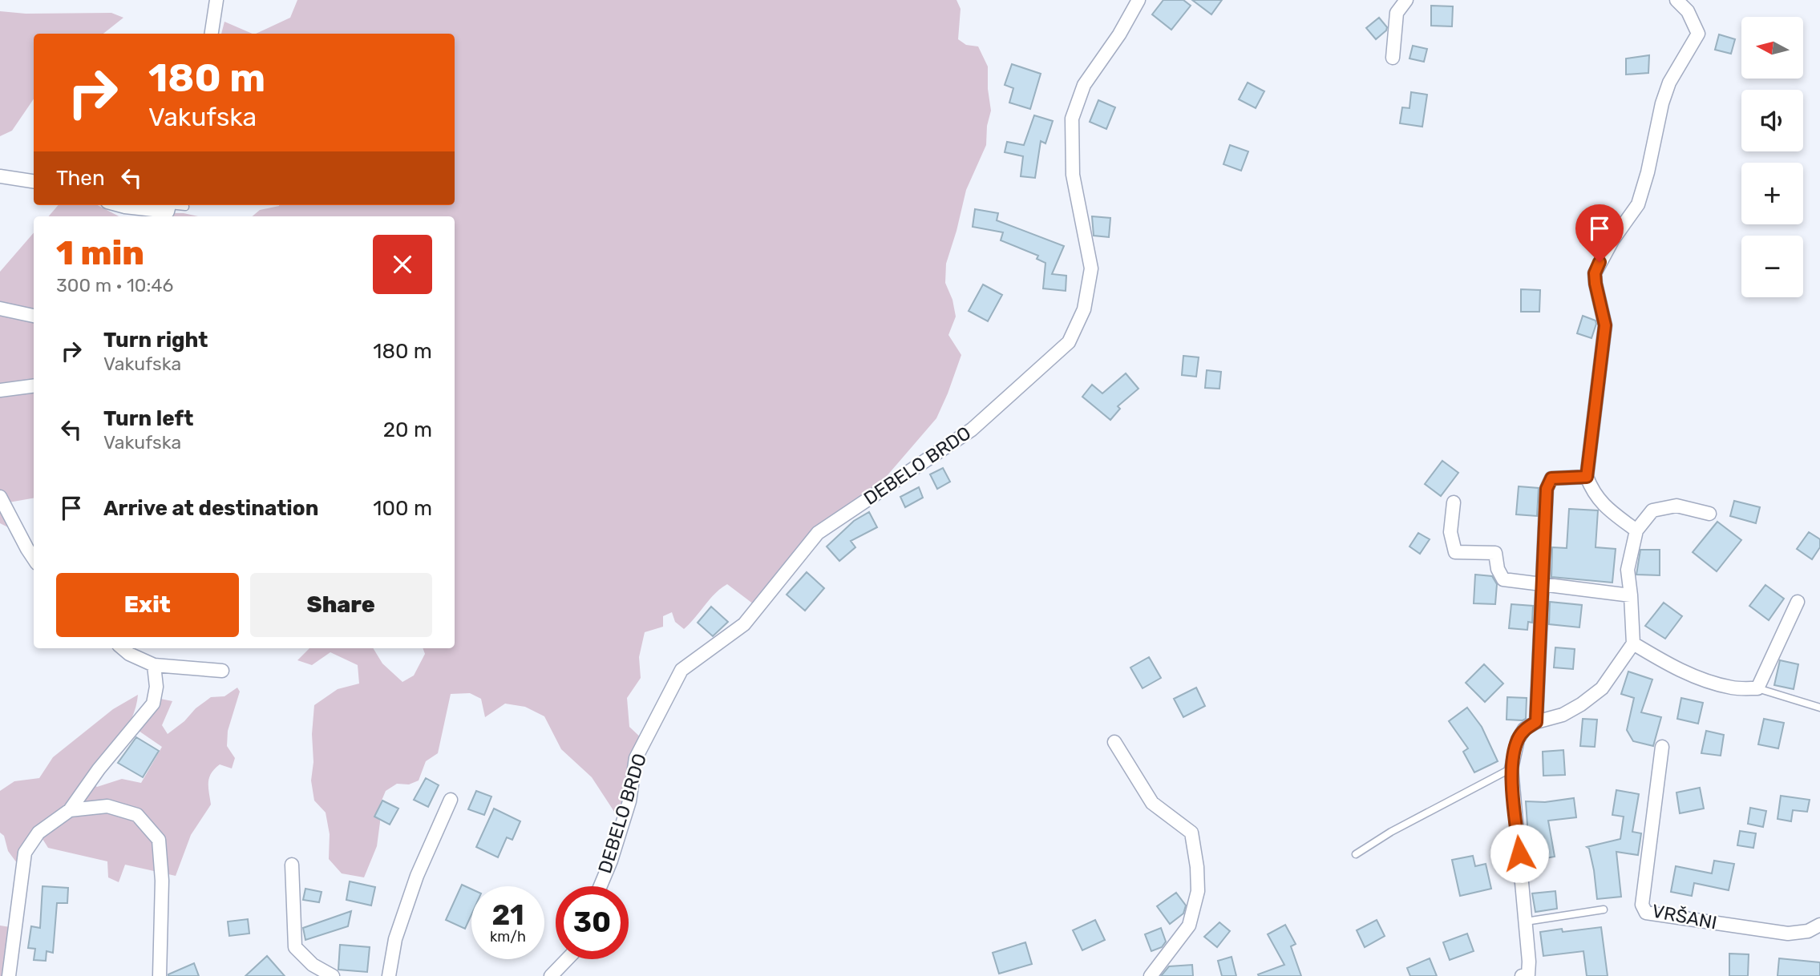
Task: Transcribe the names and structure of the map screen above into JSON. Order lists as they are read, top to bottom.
{
  "streets": {
    "street": ["DEBELO BRDO", "VRŠANI"]
  },
  "north": "left",
  "page": {
    "map_buttons": ["+", "−"],
    "turn": ["180 m", "Vakufska"],
    "then": "Then",
    "heading": ["1 min", "300 m · 10:46"],
    "list": [
      {
        "name": "Turn right",
        "note": "Vakufska",
        "value": "180 m"
      },
      {
        "name": "Turn left",
        "note": "Vakufska",
        "value": "20 m"
      },
      {
        "name": "Arrive at destination",
        "value": "100 m"
      }
    ],
    "buttons": ["Exit", "Share"],
    "speed": "21 km/h",
    "limit": "30"
  }
}
